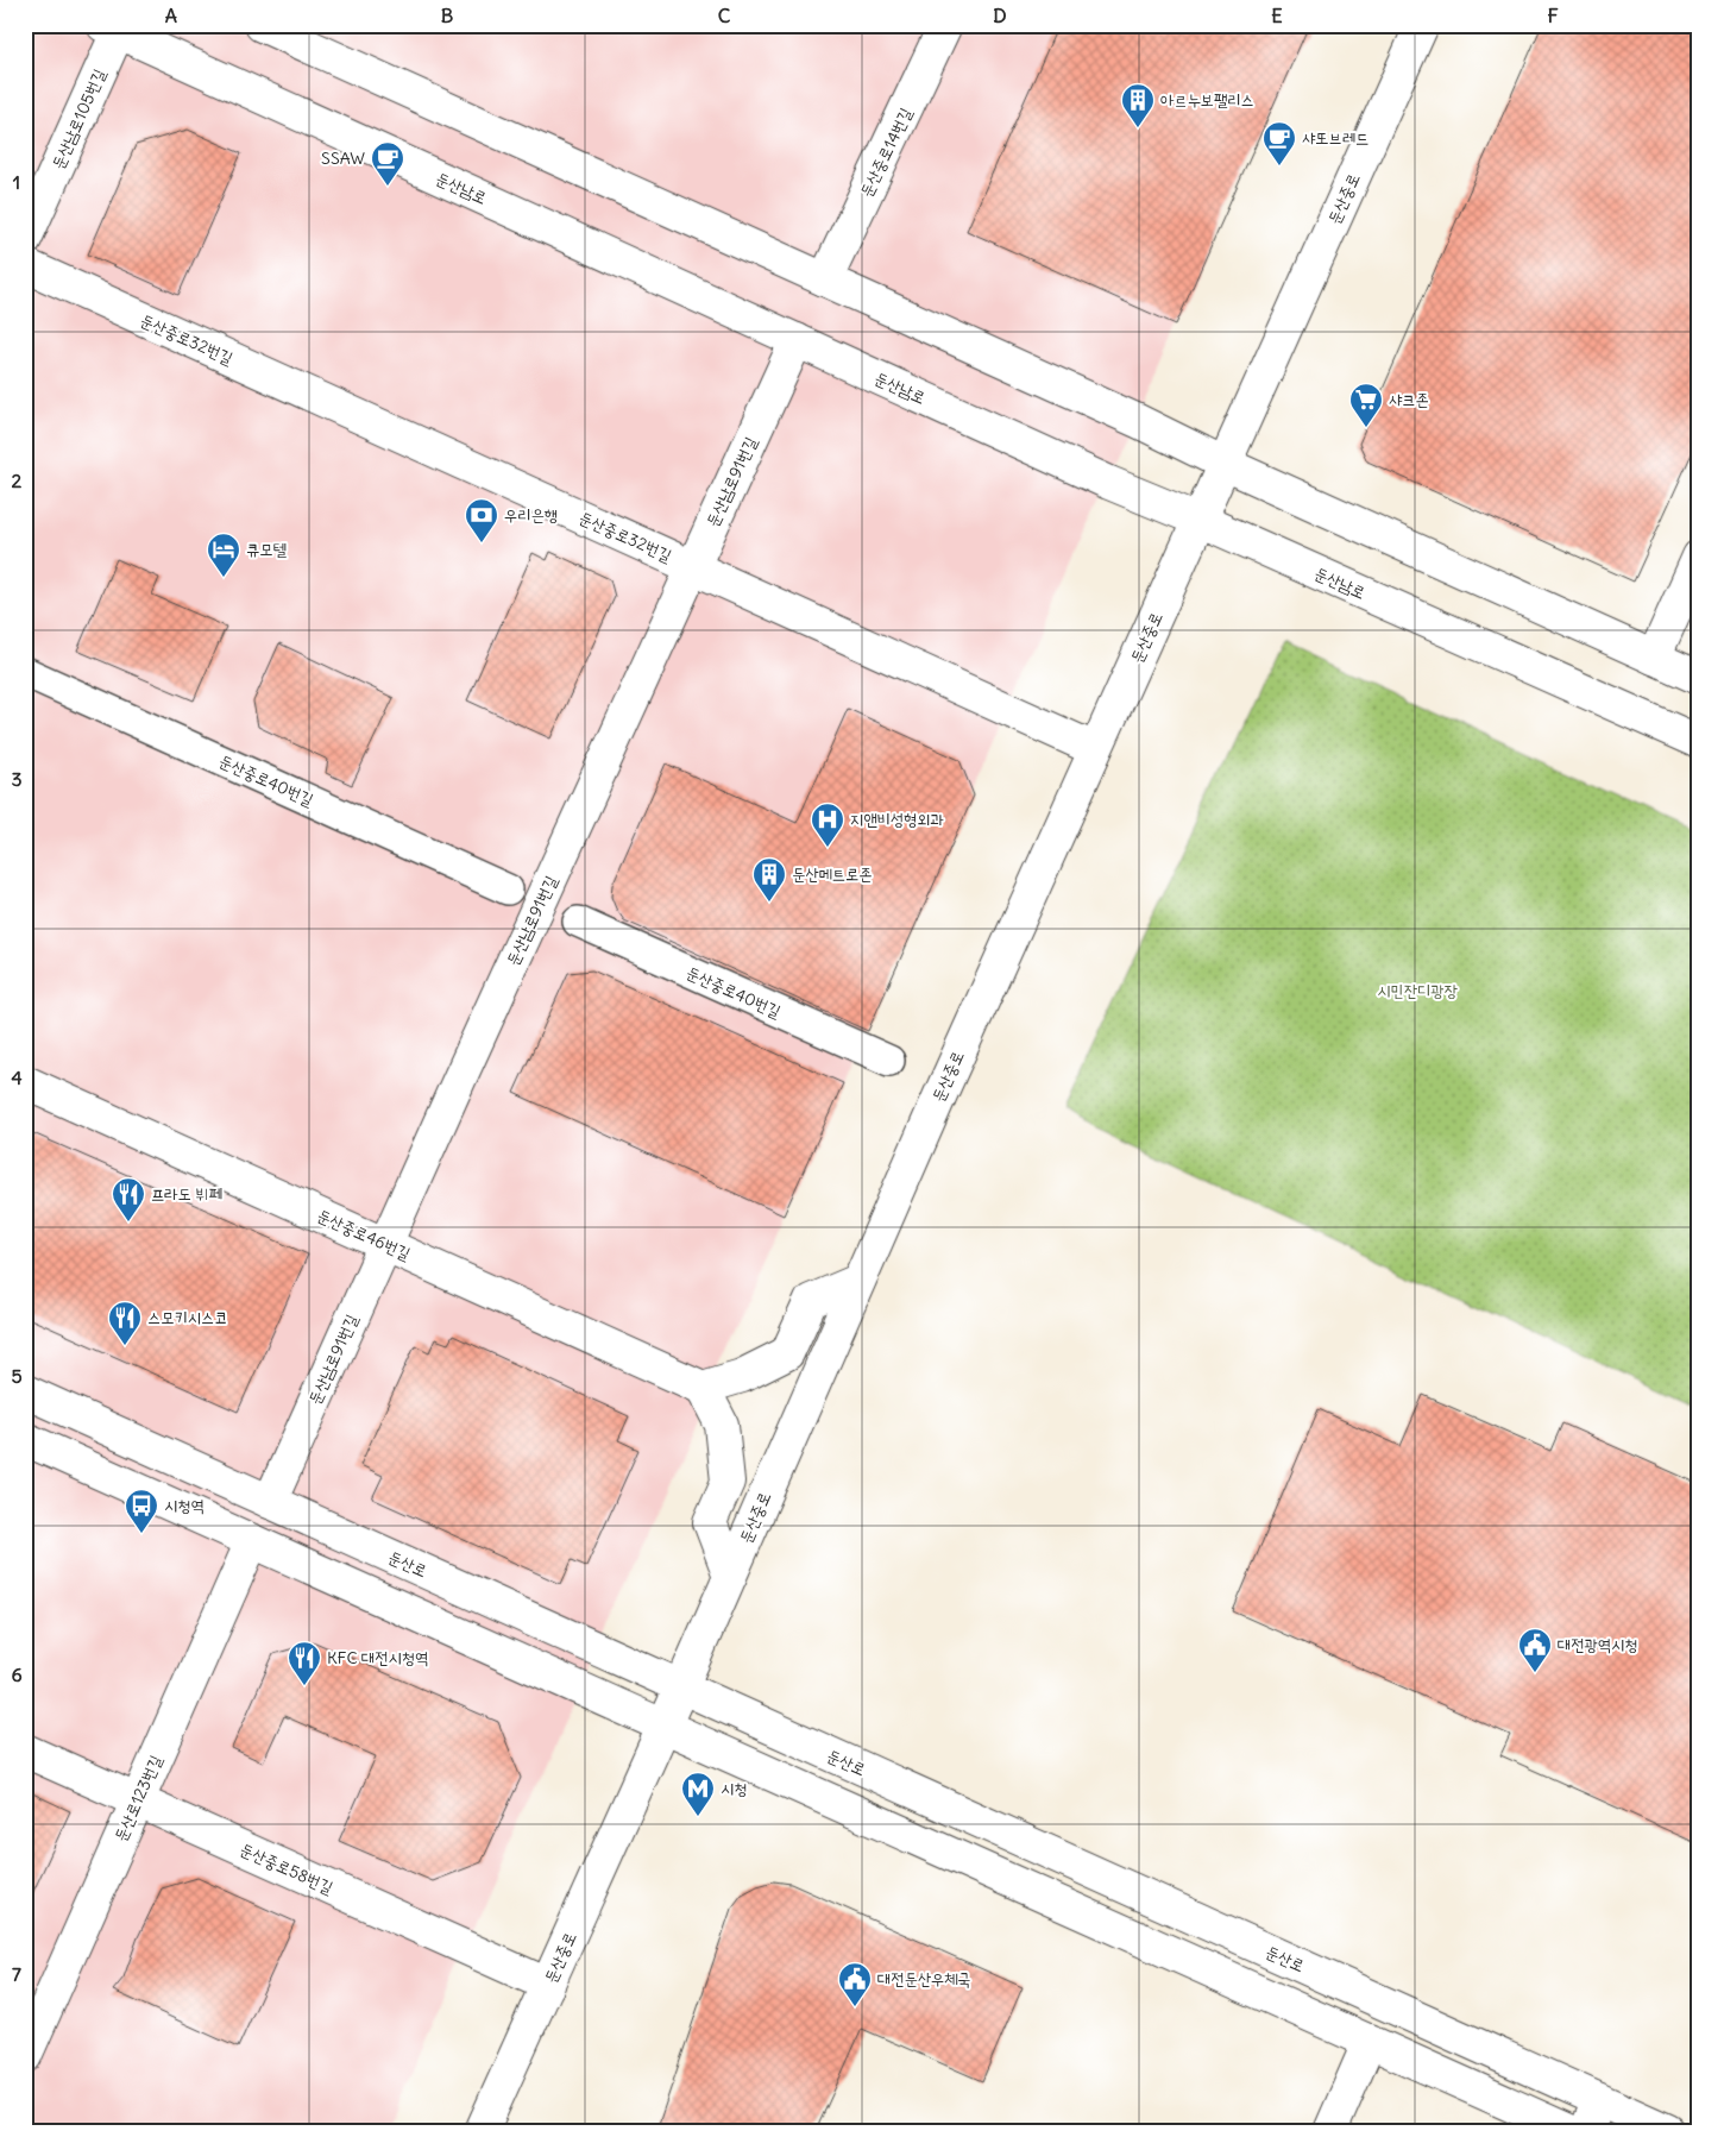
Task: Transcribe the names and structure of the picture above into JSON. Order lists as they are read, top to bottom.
{
  "streets": {
    "main road": [
      "둔산남로105번길",
      "둔산중로14번길",
      "둔산남로",
      "둔산중로",
      "둔산중로32번길",
      "둔산남로91번길",
      "둔산중로46번길",
      "둔산로",
      "둔산로123번길",
      "둔산중로58번길"
    ],
    "street": ["둔산중로40번길"]
  },
  "crossings": [
    ["둔산남로105번길", "둔산남로"],
    ["둔산남로", "둔산중로"],
    ["둔산남로", "둔산남로91번길"],
    ["둔산중로", "둔산중로32번길"],
    ["둔산중로", "둔산로"],
    ["둔산중로", "둔산중로58번길"],
    ["둔산중로32번길", "둔산남로91번길"],
    ["둔산남로91번길", "둔산중로46번길"],
    ["둔산남로91번길", "둔산로"],
    ["둔산로123번길", "둔산중로58번길"]
  ],
  "parks": ["시민잔디광장"],
  "places": {
    "building": ["아르누보팰리스", "둔산메트로존"],
    "cafe": ["샤또브레드", "SSAW"],
    "supermarket": ["샤크존"],
    "bank": ["우리은행"],
    "hotel": ["큐모텔"],
    "hospital": ["지앤비성형외과"],
    "restaurant": ["프라도 뷔페", "스모키시스코", "KFC 대전시청역"],
    "bus stop": ["시청역"],
    "public building": ["대전광역시청", "대전둔산우체국"],
    "metro station": ["시청"]
  },
  "grid": {
    "columns": [
      "A",
      "B",
      "C",
      "D",
      "E",
      "F"
    ],
    "rows": [
      "1",
      "2",
      "3",
      "4",
      "5",
      "6",
      "7"
    ]
  }
}
